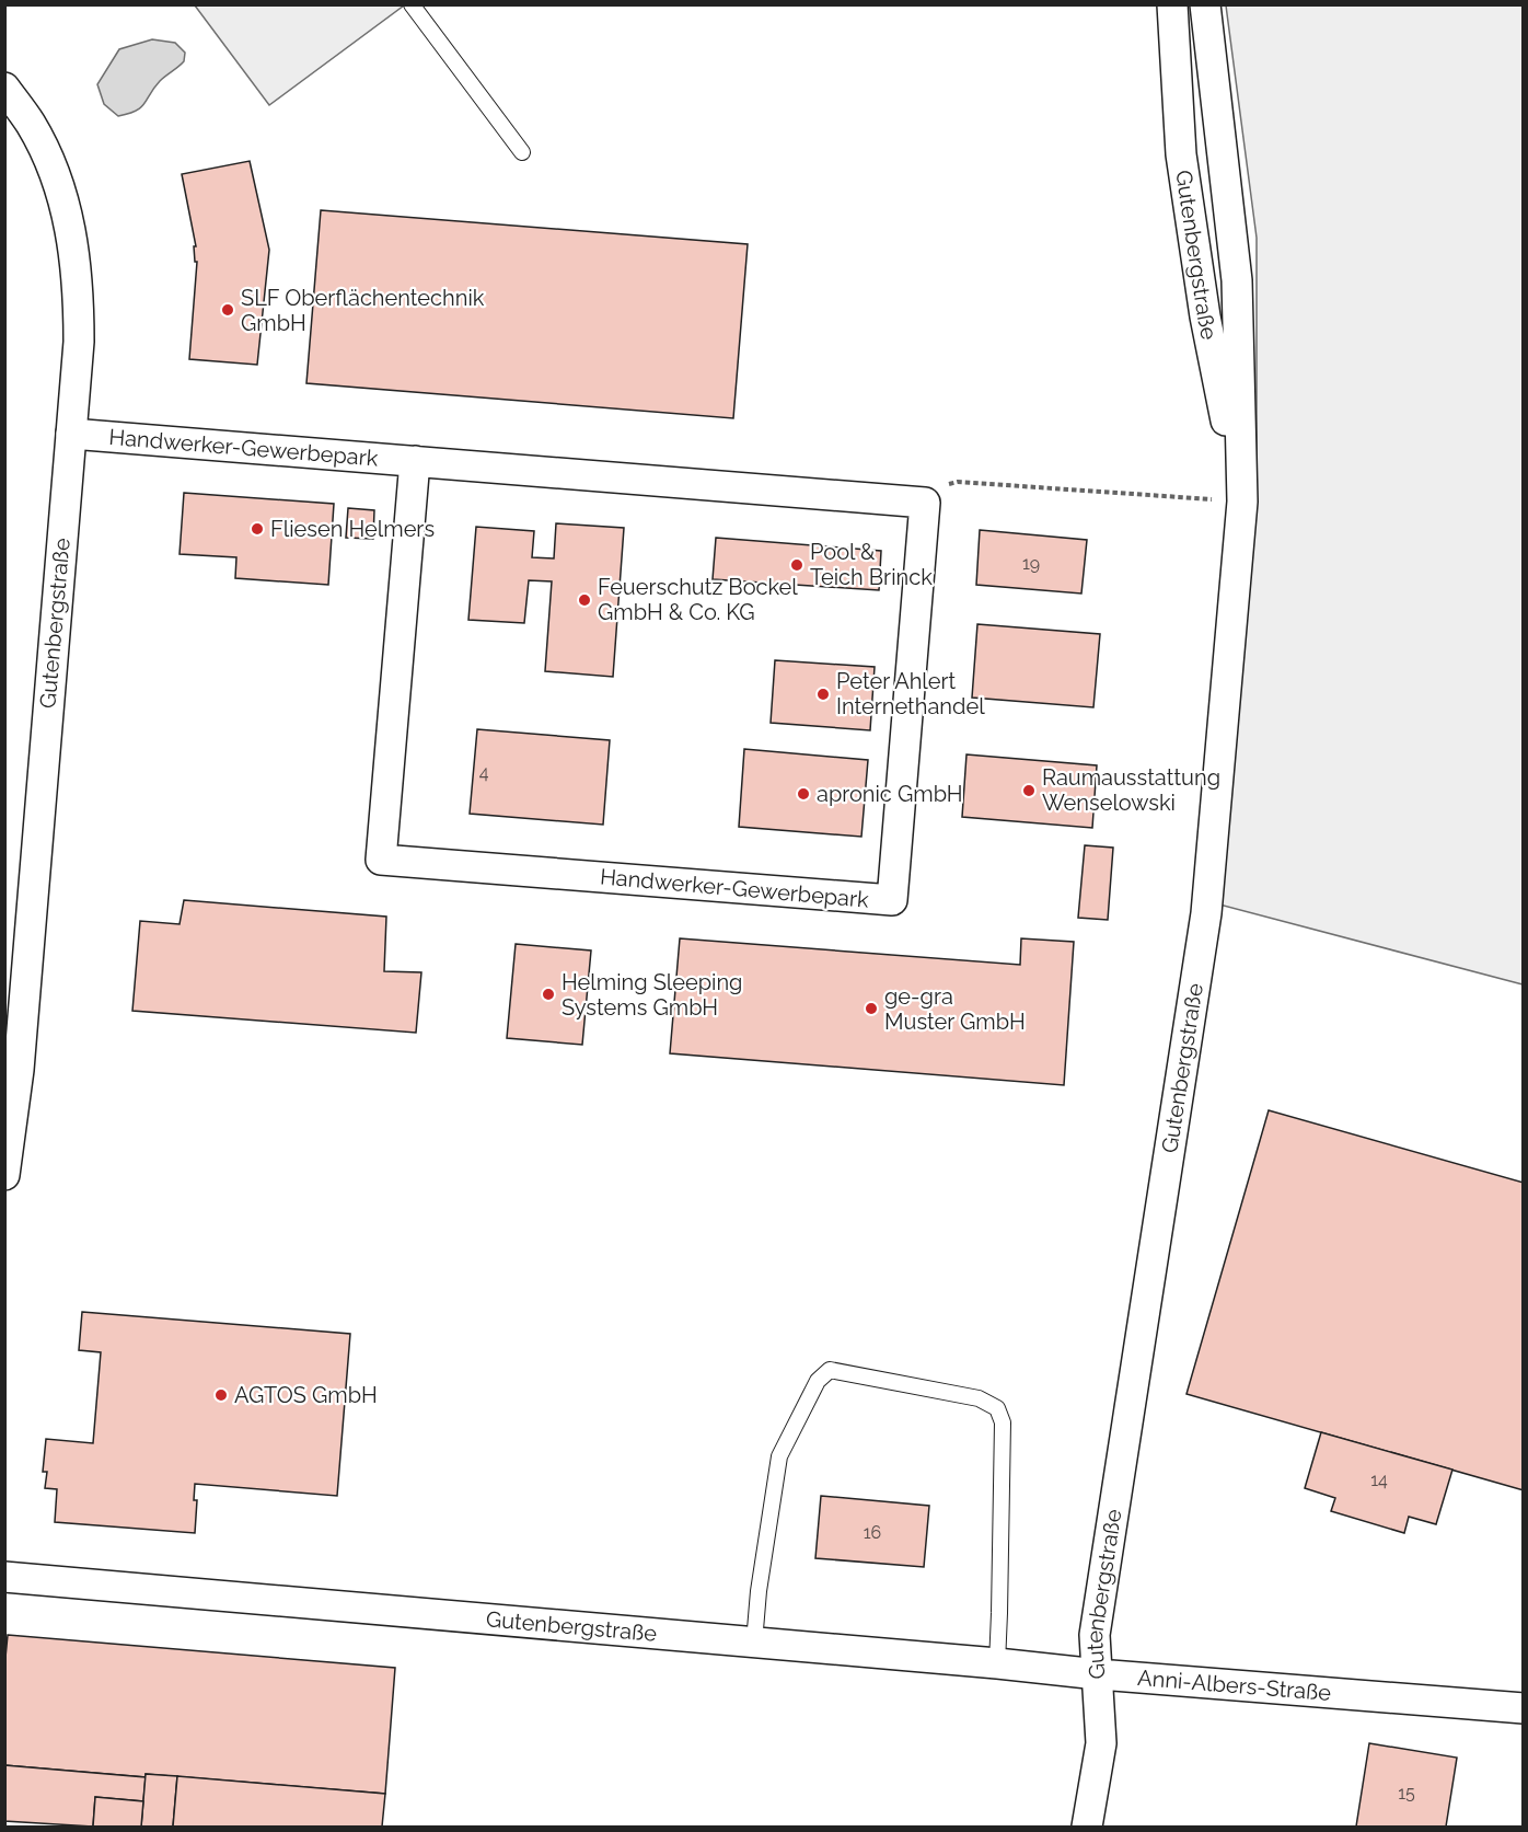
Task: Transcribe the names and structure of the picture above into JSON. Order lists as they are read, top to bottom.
{
  "streets": {
    "street": ["Gutenbergstraße", "Handwerker-Gewerbepark", "Anni-Albers-Straße"]
  },
  "crossings": [
    ["Gutenbergstraße", "Handwerker-Gewerbepark"],
    ["Gutenbergstraße", "Anni-Albers-Straße"]
  ],
  "places": [
    "SLF Oberflächentechnik GmbH",
    "Fliesen Helmers",
    "Pool & Teich Brinck",
    "Feuerschutz Bockel GmbH & Co. KG",
    "Peter Ahlert Internethandel",
    "Raumausstattung Wenselowski",
    "apronic GmbH",
    "Helming Sleeping Systems GmbH",
    "ge-gra Muster GmbH",
    "AGTOS GmbH"
  ],
  "house_numbers": [
    "19",
    "4",
    "14",
    "16",
    "15"
  ]
}
